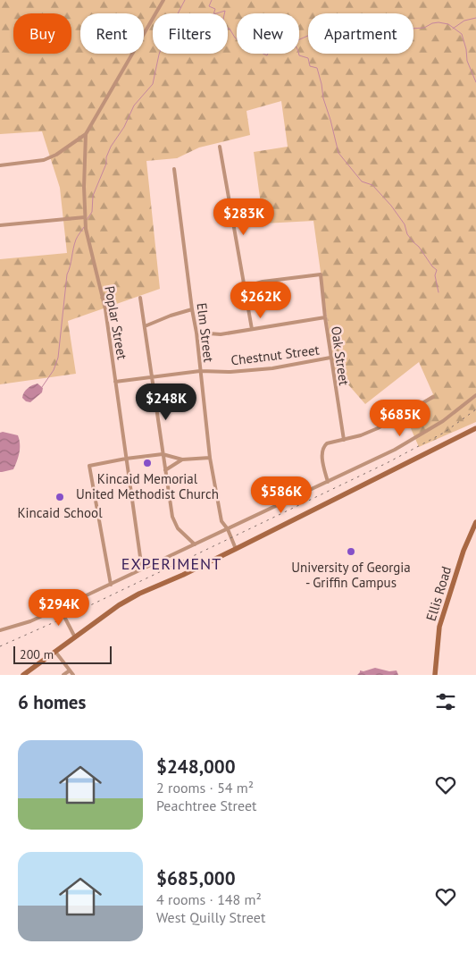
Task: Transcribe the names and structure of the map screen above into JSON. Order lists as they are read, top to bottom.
{
  "streets": {
    "main road": ["Ellis Road"],
    "street": [
      "Poplar Street",
      "Elm Street",
      "Chestnut Street",
      "Oak Street"
    ]
  },
  "crossings": [
    ["Poplar Street", "Chestnut Street"],
    ["Elm Street", "Chestnut Street"],
    ["Chestnut Street", "Oak Street"]
  ],
  "districts": ["EXPERIMENT"],
  "places": ["Kincaid Memorial United Methodist Church", "Kincaid School", "University of Georgia - Griffin Campus"],
  "scale_bar": "200 m",
  "page": {
    "chip": [
      "Buy",
      "Rent",
      "Filters",
      "New",
      "Apartment"
    ],
    "price": [
      "$283K",
      "$262K",
      "$248K",
      "$685K",
      "$586K",
      "$294K"
    ],
    "scale": "200 m",
    "heading": "6 homes",
    "list": [
      {
        "name": "$248,000",
        "note": "2 rooms · 54 m² · Peachtree Street"
      },
      {
        "name": "$685,000",
        "note": "4 rooms · 148 m² · West Quilly Street"
      }
    ]
  }
}
